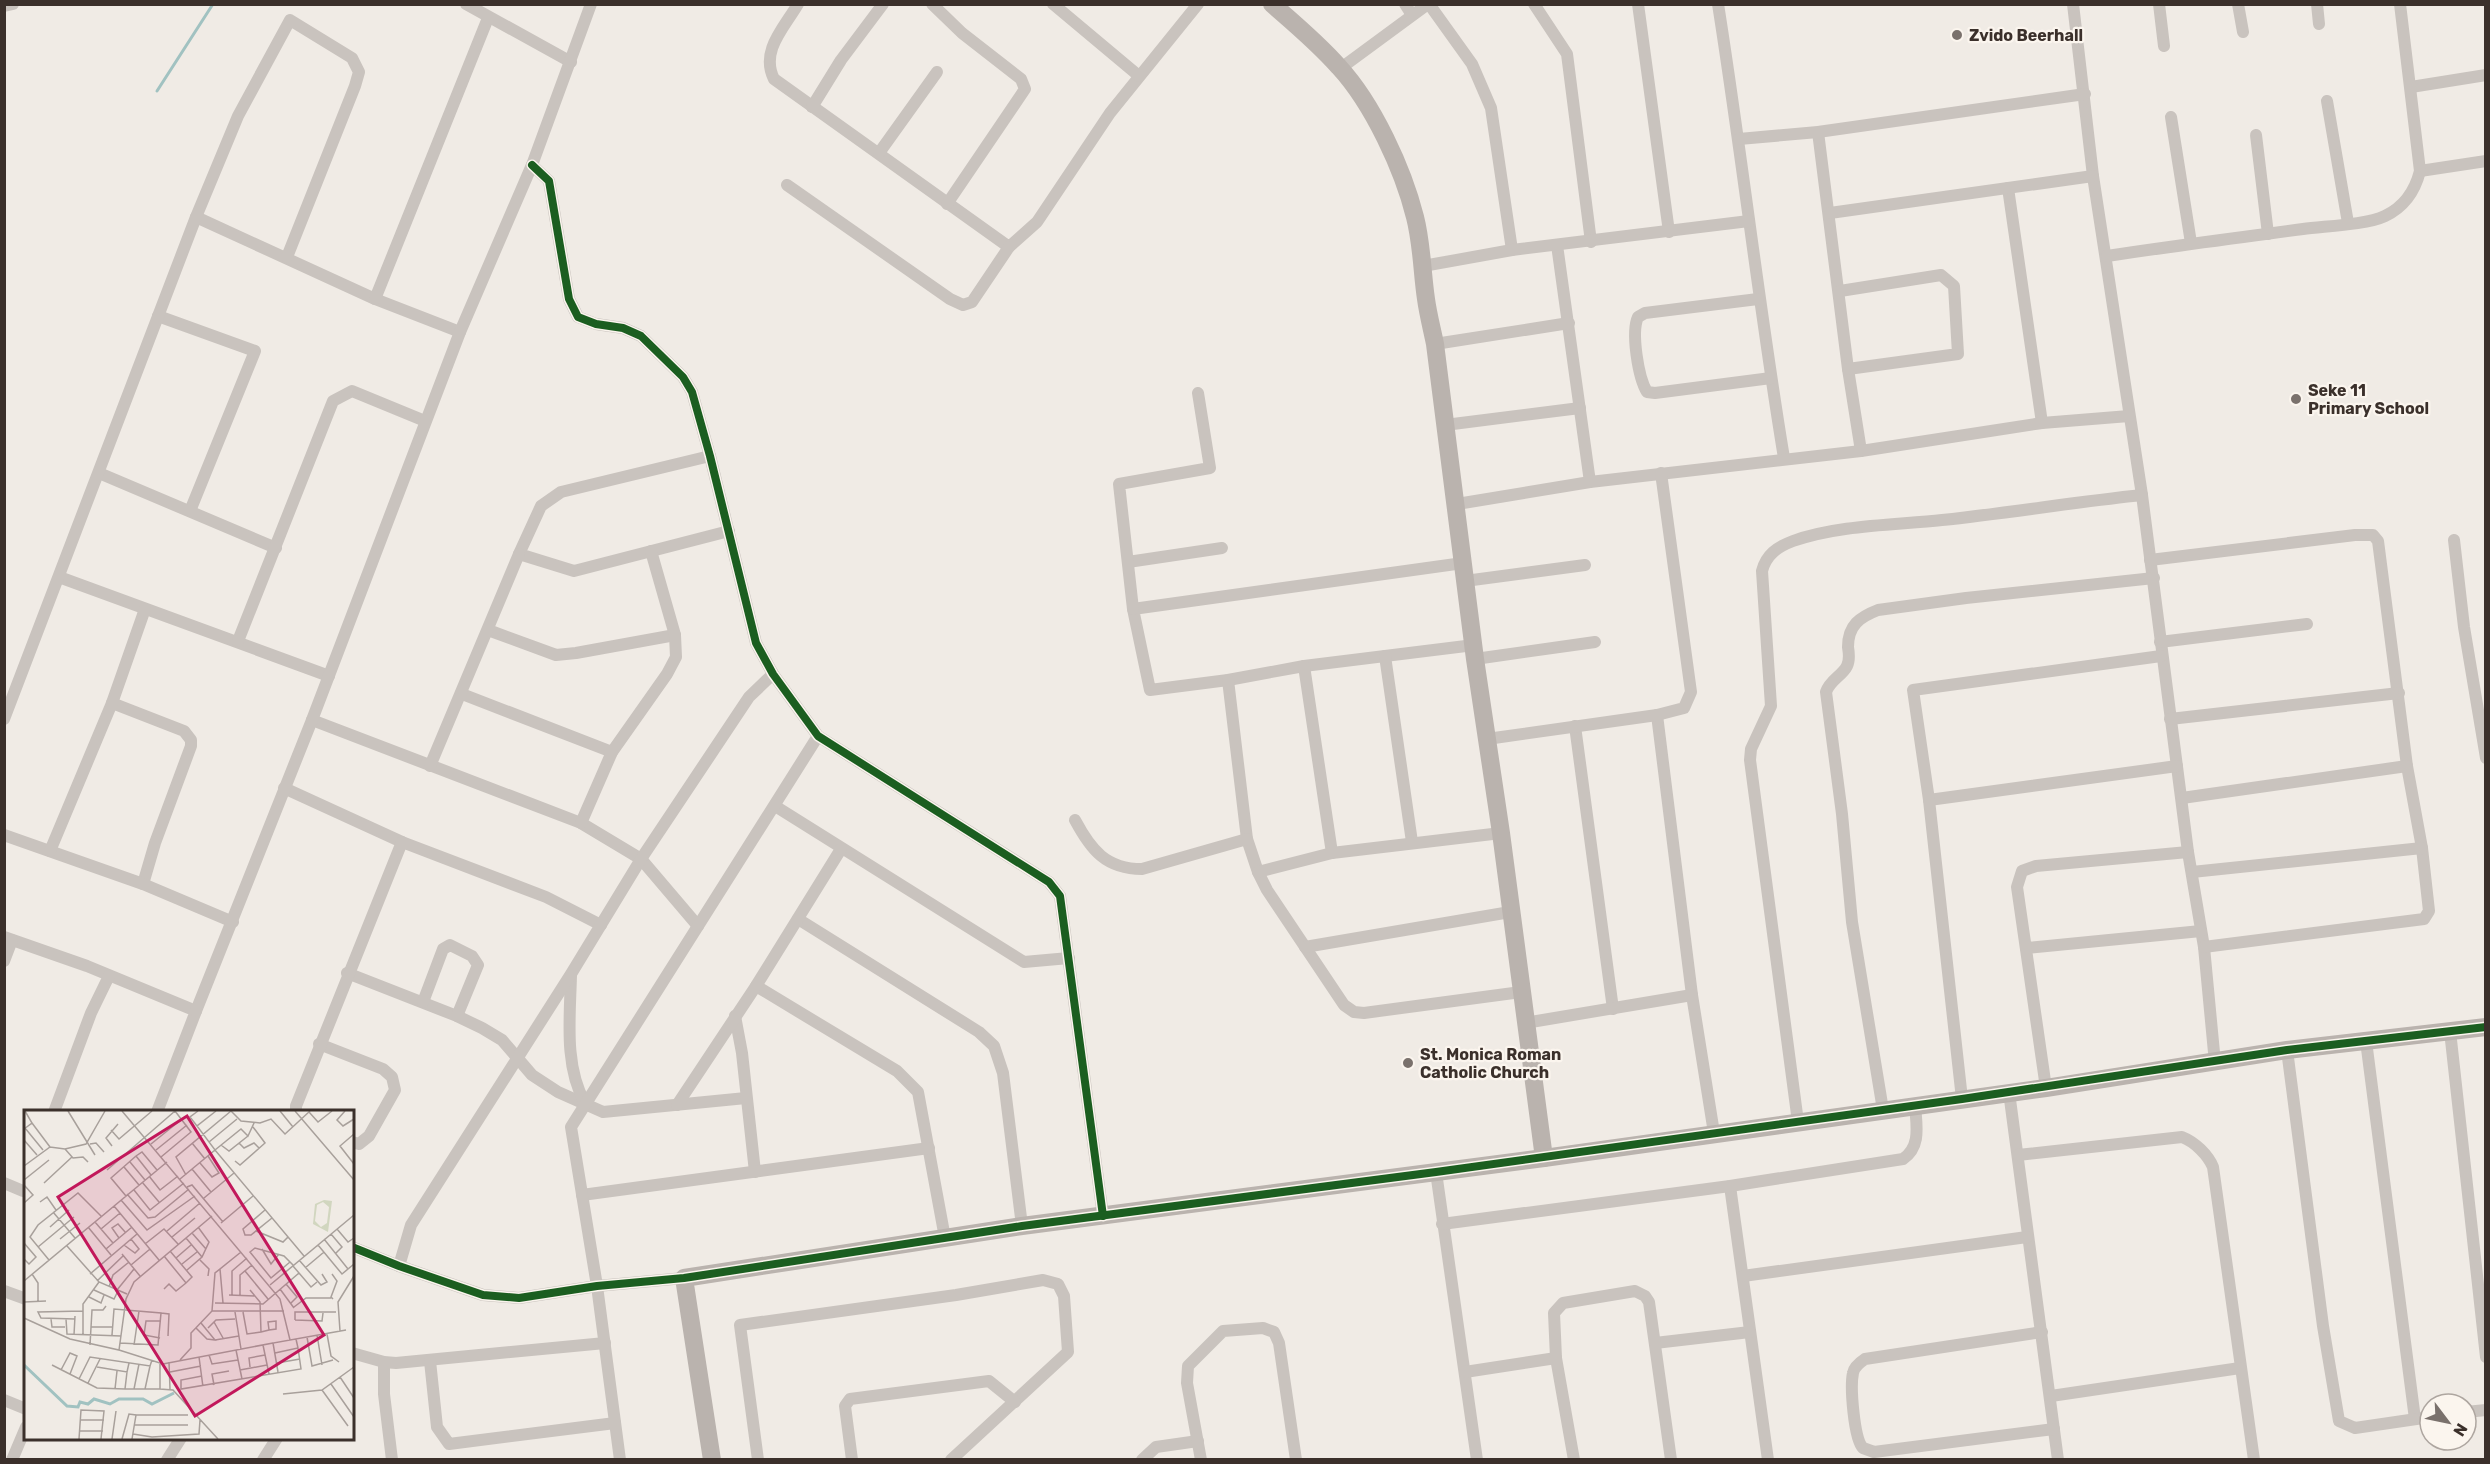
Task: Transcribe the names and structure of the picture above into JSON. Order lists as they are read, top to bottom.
{
  "places": ["Zvido Beerhall", "Seke 11 Primary School", "St. Monica Roman Catholic Church"],
  "north": "bottom right"
}
